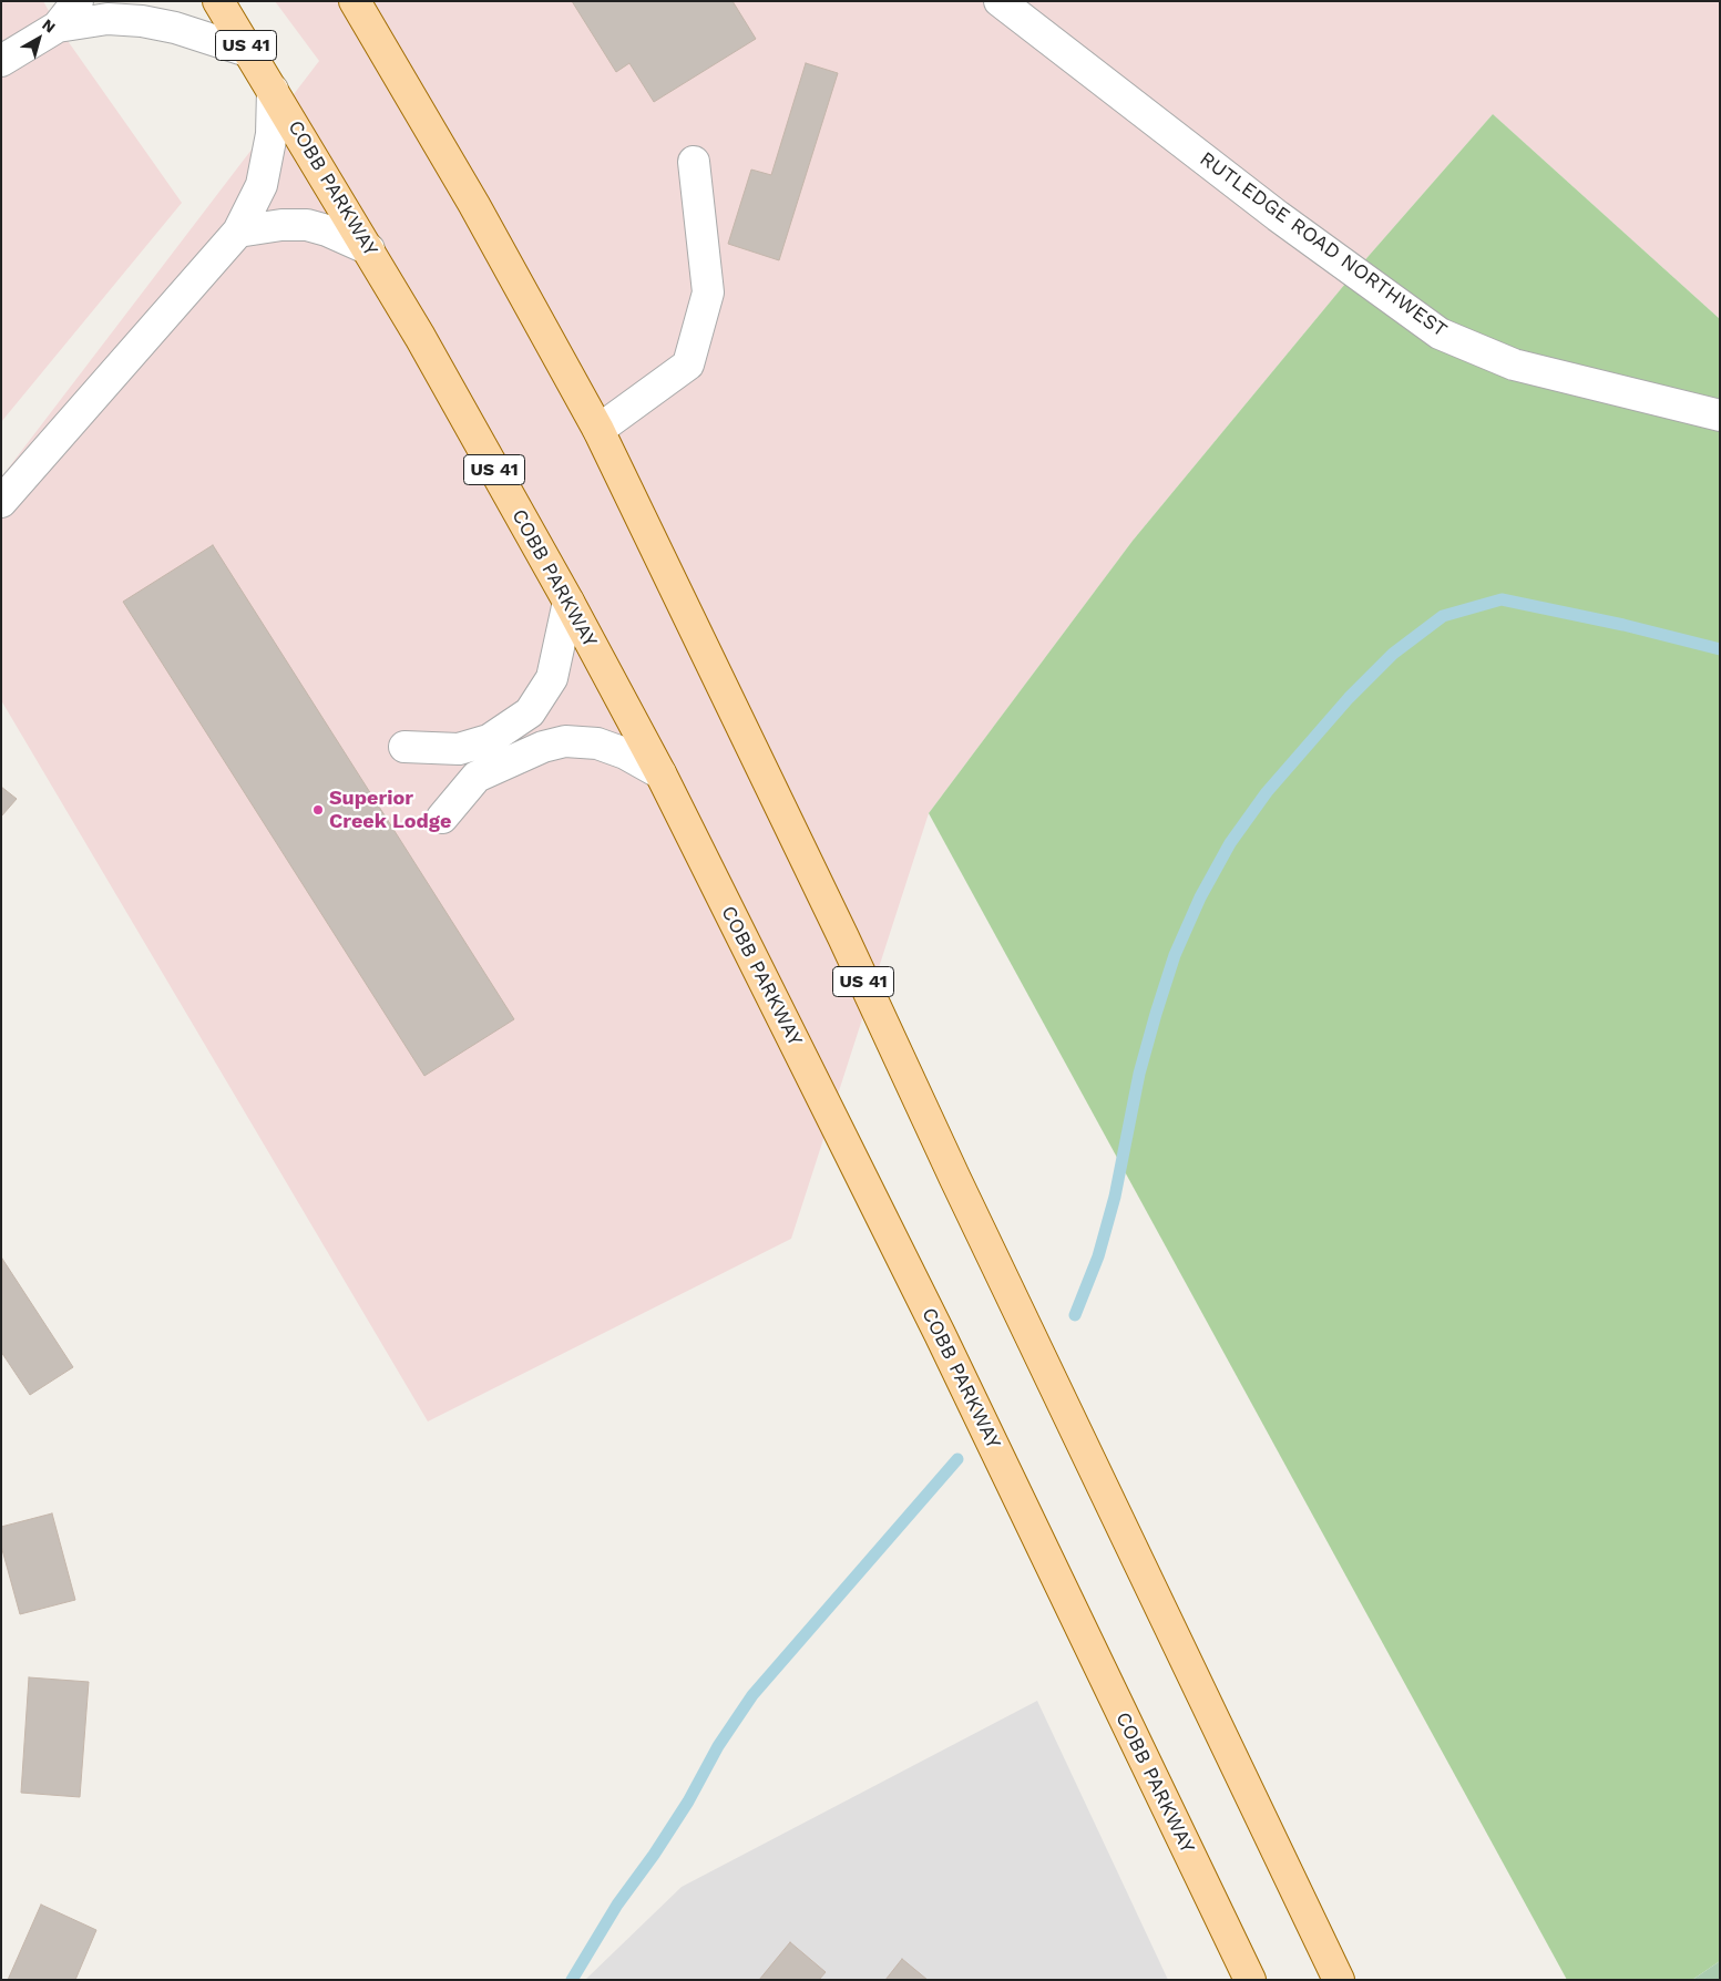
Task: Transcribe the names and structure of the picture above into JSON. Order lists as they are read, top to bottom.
{
  "streets": {
    "main road": ["US 41", "COBB PARKWAY"],
    "street": ["RUTLEDGE ROAD NORTHWEST"]
  },
  "places": ["Superior Creek Lodge"],
  "north": "top right"
}
